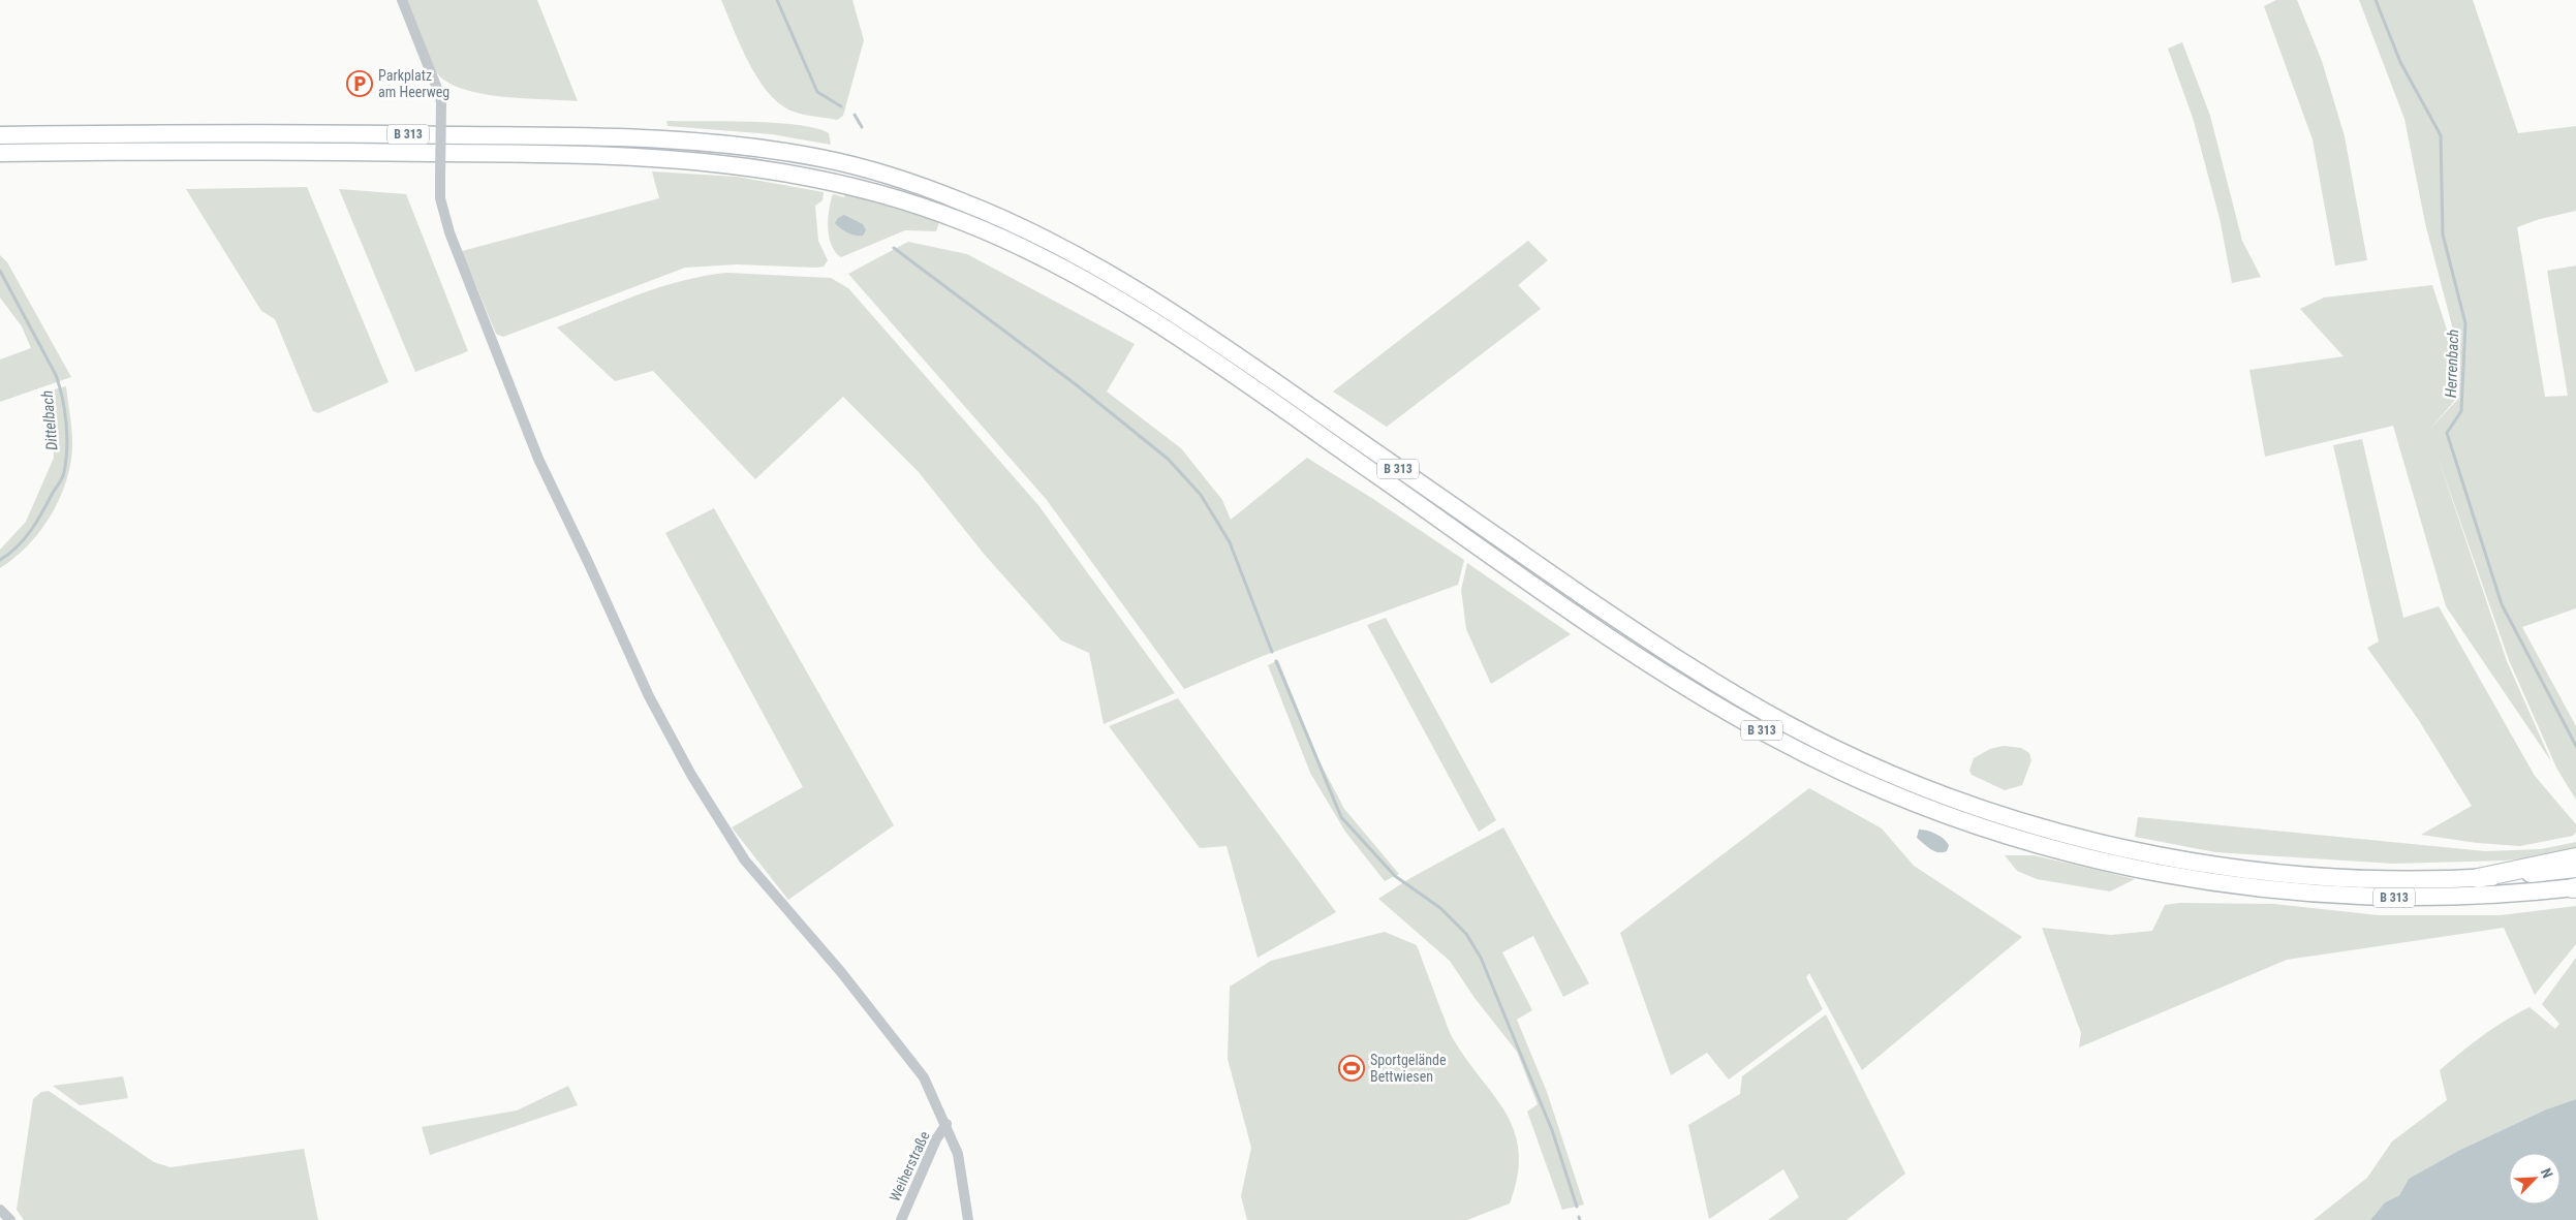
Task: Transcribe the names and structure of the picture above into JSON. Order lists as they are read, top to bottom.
{
  "streets": {
    "highway": ["B 313"],
    "street": ["Weiherstraße"]
  },
  "water": ["Herrenbach", "Dittelbach"],
  "places": {
    "parking": ["Parkplatz am Heerweg"],
    "sports": ["Sportgelände Bettwiesen"]
  },
  "north": "top right"
}
